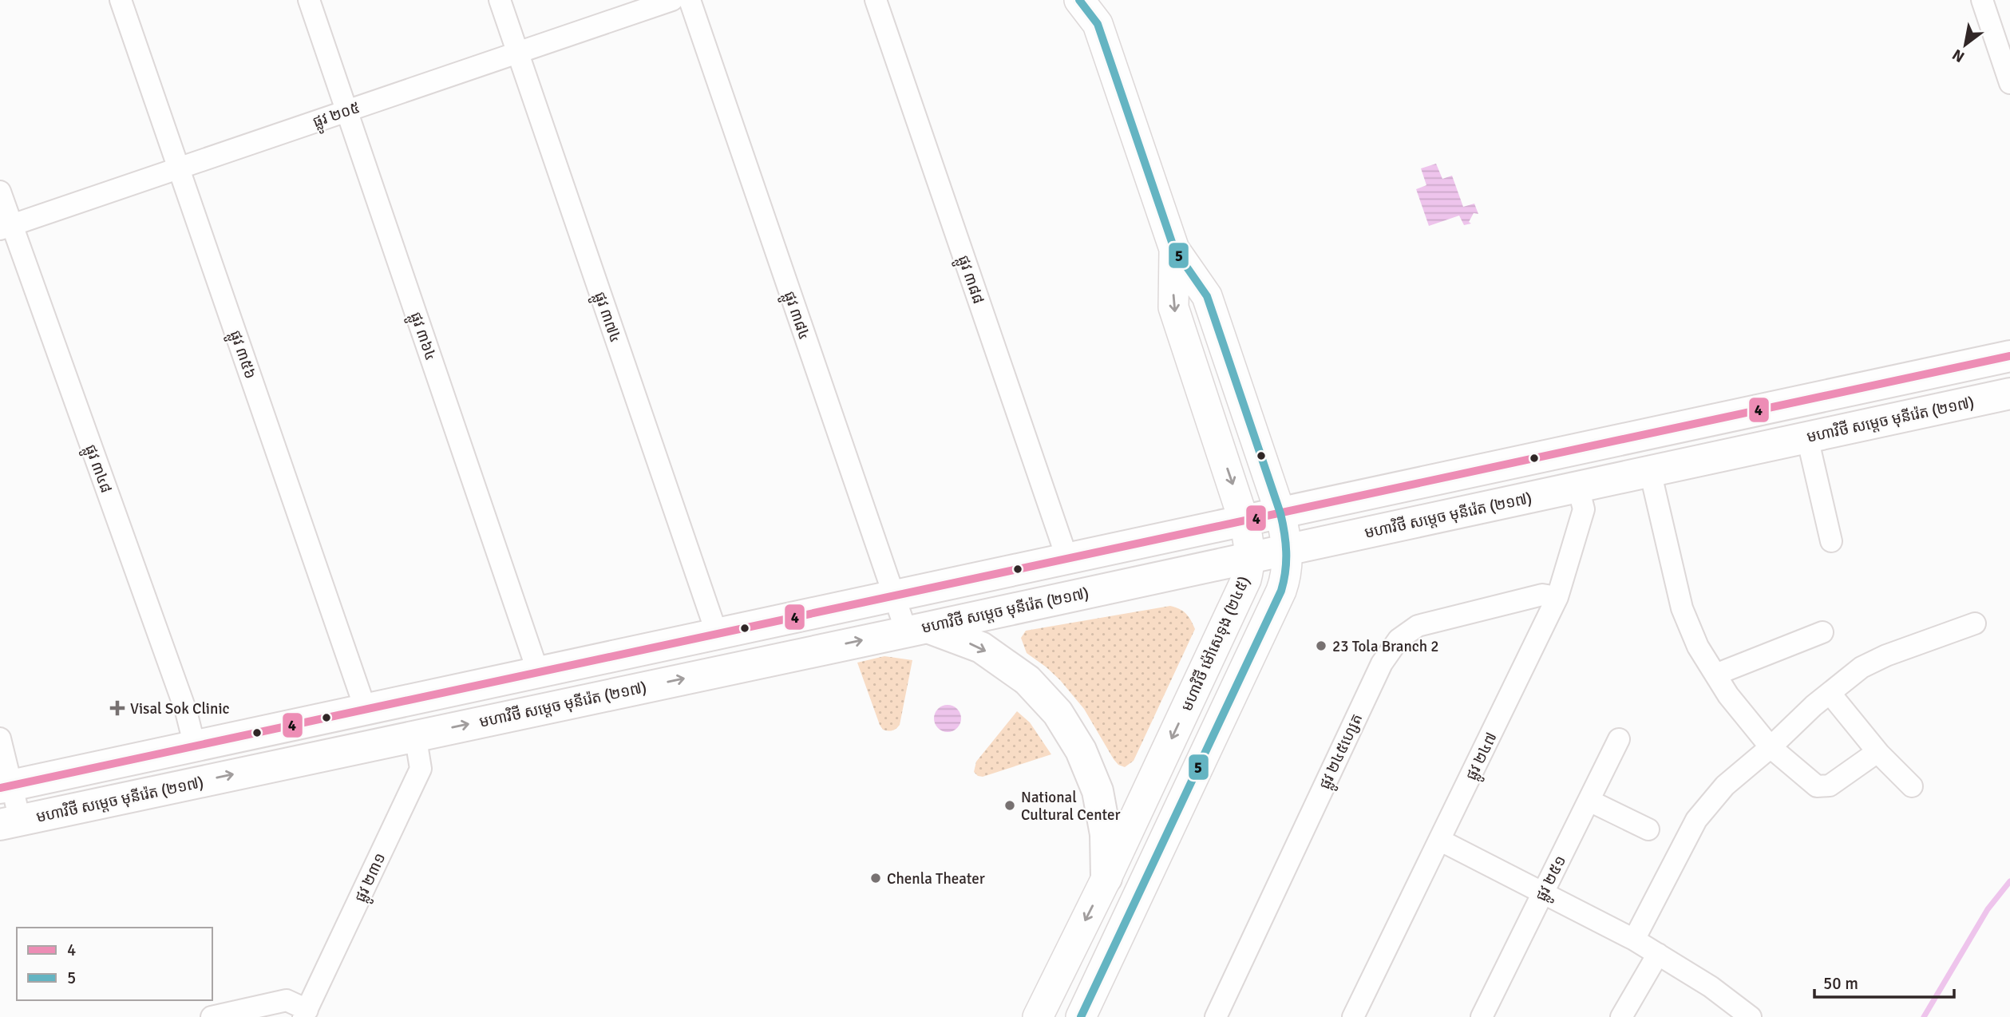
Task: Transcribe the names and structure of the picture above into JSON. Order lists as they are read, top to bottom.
{
  "streets": {
    "main road": ["មហាវិថី សម្តេច មុនីរ៉េត (២១៧)", "មហាវិថី ម៉ៅសេទុង (២៤៥)"],
    "street": [
      "ផ្លូវ ២០៥",
      "ផ្លូវ ៣៨៨",
      "ផ្លូវ ៣៨៤",
      "ផ្លូវ ៣៧៤",
      "ផ្លូវ ៣៦៤",
      "ផ្លូវ ៣៥៦",
      "ផ្លូវ ៣៤៨",
      "ផ្លូវ ២៤៥ហ្សេត",
      "ផ្លូវ ២៤៧",
      "ផ្លូវ ២៣១",
      "ផ្លូវ ២៥១"
    ]
  },
  "crossings": [
    ["ផ្លូវ ២០៥", "ផ្លូវ ៣៧៤"],
    ["ផ្លូវ ២០៥", "ផ្លូវ ៣៦៤"],
    ["ផ្លូវ ២០៥", "ផ្លូវ ៣៥៦"],
    ["ផ្លូវ ២០៥", "ផ្លូវ ៣៤៨"],
    ["ផ្លូវ ៣៨៤", "មហាវិថី សម្តេច មុនីរ៉េត (២១៧)"],
    ["មហាវិថី សម្តេច មុនីរ៉េត (២១៧)", "មហាវិថី ម៉ៅសេទុង (២៤៥)"],
    ["មហាវិថី សម្តេច មុនីរ៉េត (២១៧)", "ផ្លូវ ២៤៧"],
    ["មហាវិថី សម្តេច មុនីរ៉េត (២១៧)", "ផ្លូវ ២៣១"],
    ["ផ្លូវ ២៤៥ហ្សេត", "ផ្លូវ ២៤៧"]
  ],
  "places": {
    "other": ["23 Tola Branch 2", "National Cultural Center", "Chenla Theater"],
    "health": ["Visal Sok Clinic"]
  },
  "lines": ["transit line 5", "transit line 4"],
  "legend": ["4", "5"],
  "scale_bar": "50 m",
  "north": "bottom left"
}
